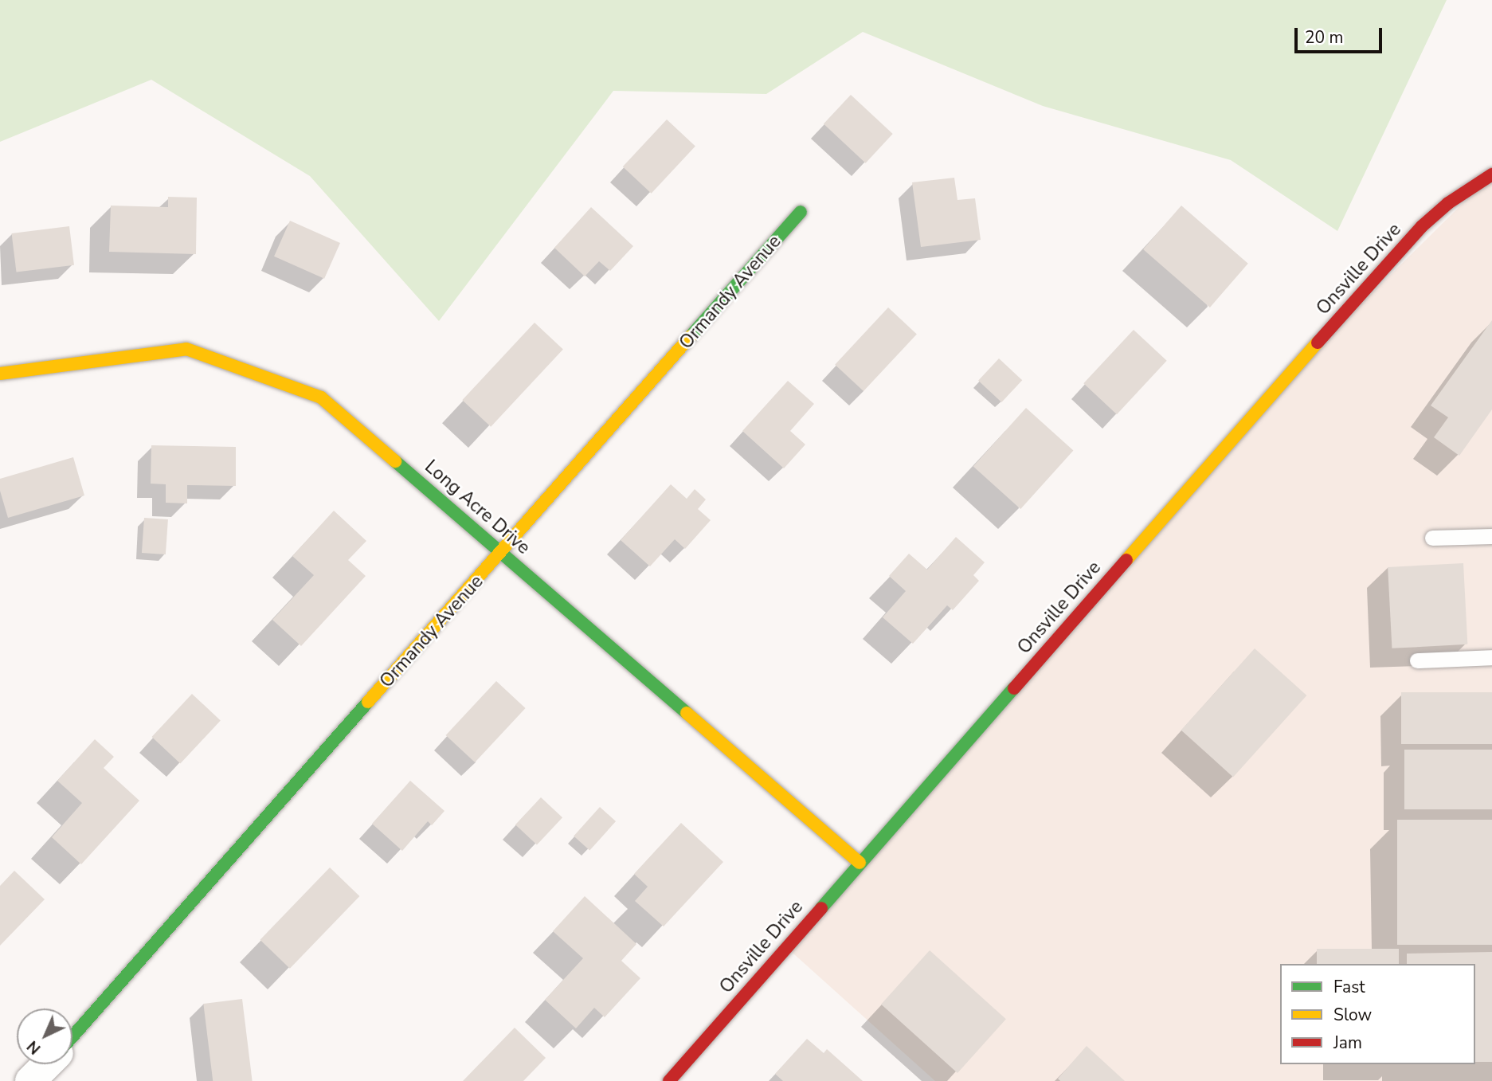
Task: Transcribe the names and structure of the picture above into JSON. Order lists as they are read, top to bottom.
{
  "streets": {
    "street": ["Onsville Drive", "Ormandy Avenue", "Long Acre Drive"]
  },
  "crossings": [
    ["Onsville Drive", "Long Acre Drive"],
    ["Ormandy Avenue", "Long Acre Drive"]
  ],
  "legend": ["Fast", "Slow", "Jam"],
  "scale_bar": "20 m",
  "north": "bottom left"
}
